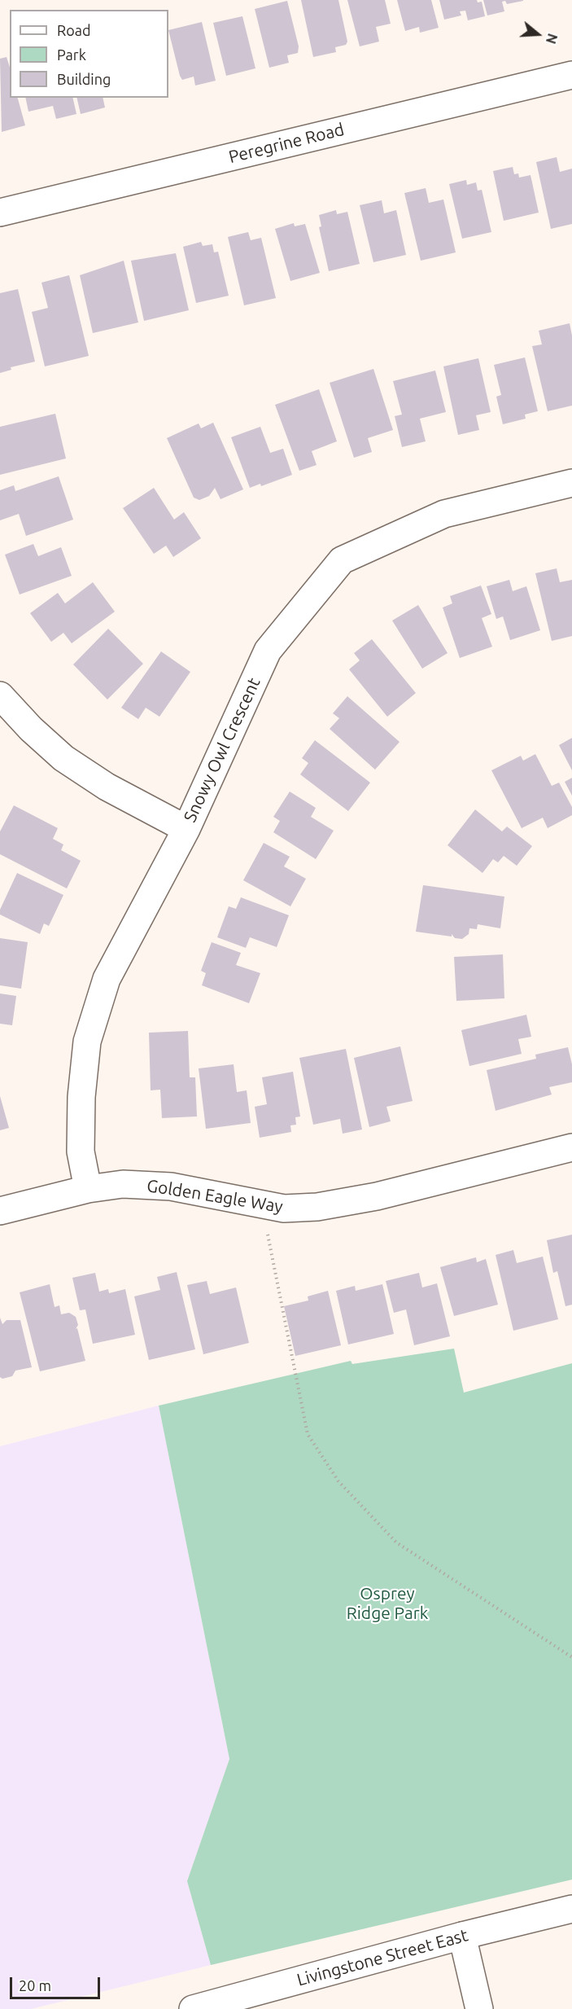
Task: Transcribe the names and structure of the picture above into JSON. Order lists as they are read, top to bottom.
{
  "streets": {
    "street": [
      "Peregrine Road",
      "Snowy Owl Crescent",
      "Golden Eagle Way",
      "Livingstone Street East"
    ]
  },
  "crossings": [
    ["Snowy Owl Crescent", "Golden Eagle Way"]
  ],
  "parks": ["Osprey Ridge Park"],
  "legend": ["Road", "Park", "Building"],
  "scale_bar": "20 m",
  "north": "right"
}
